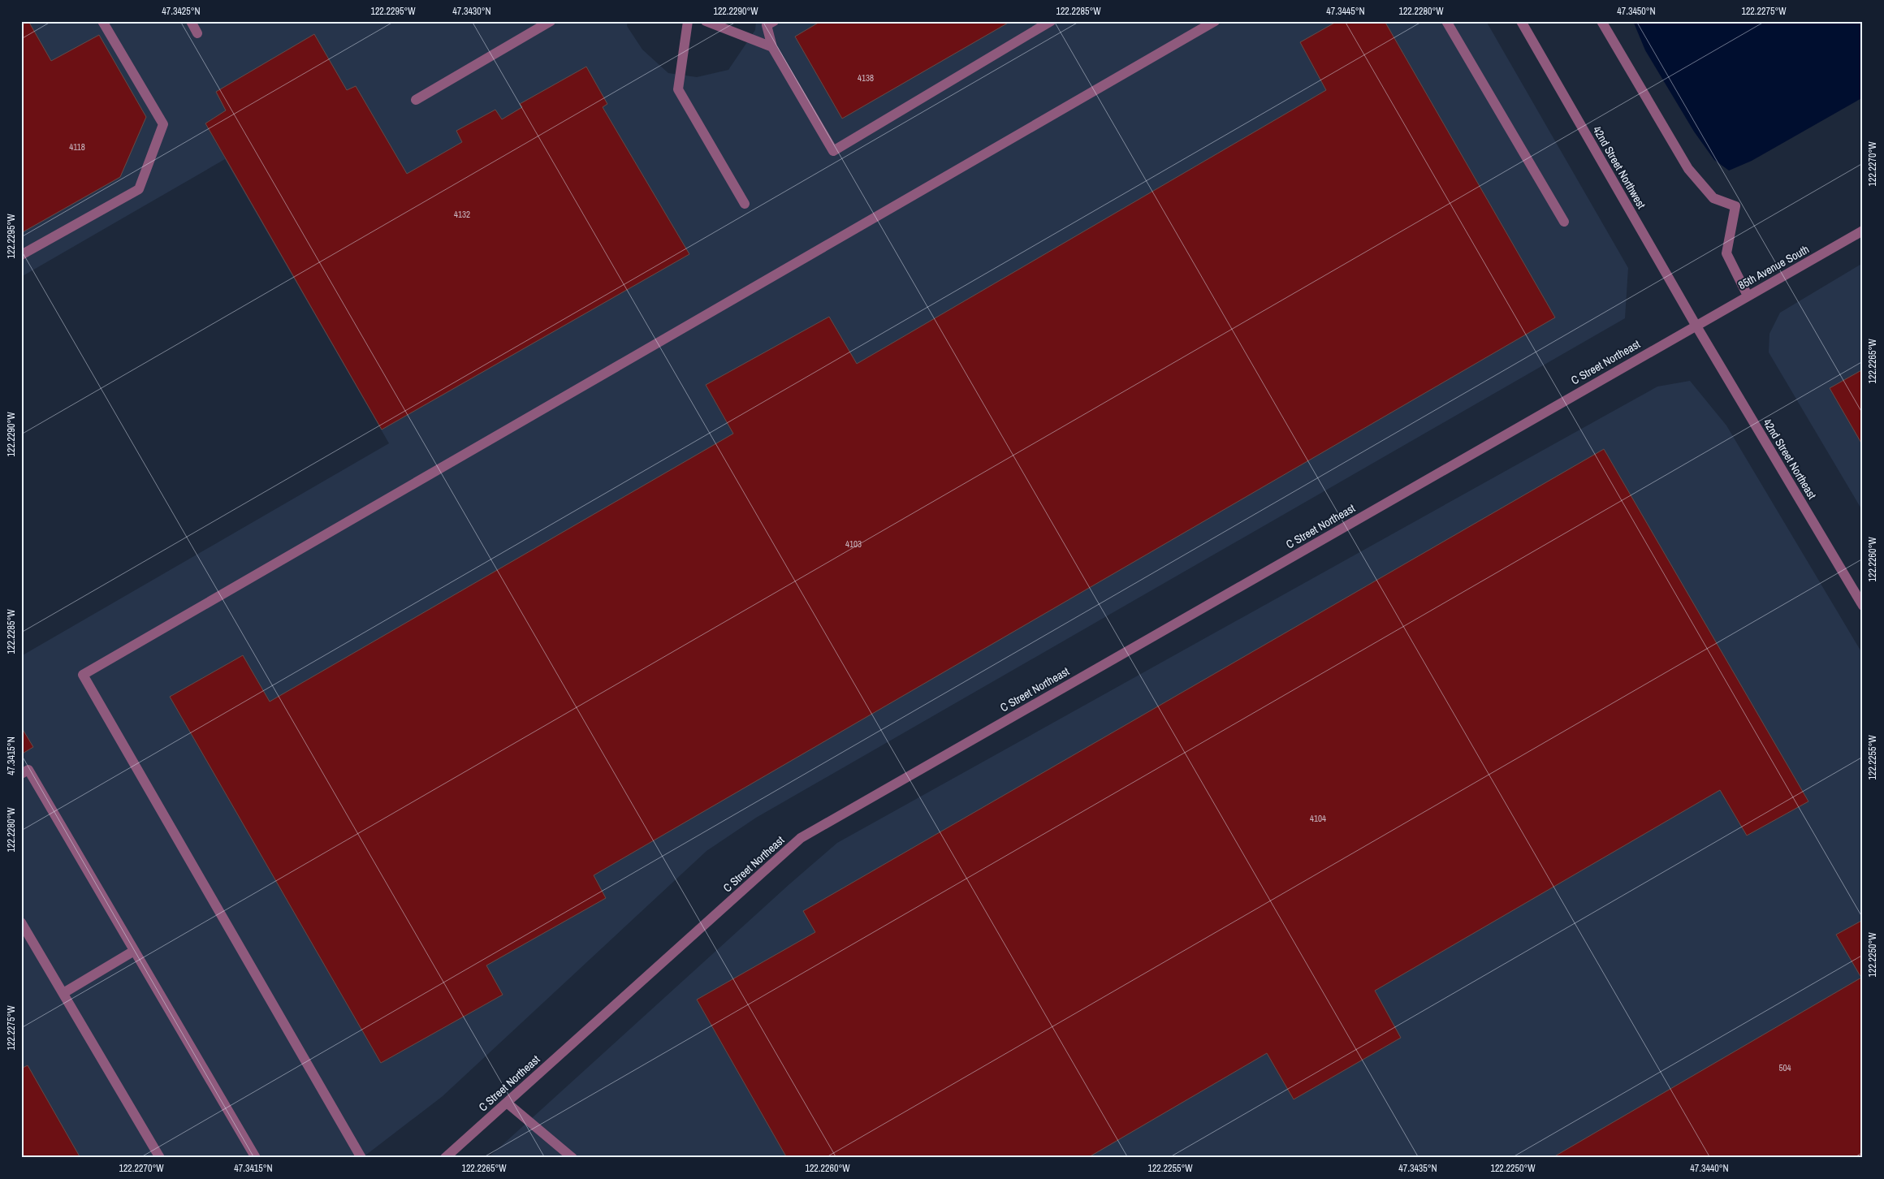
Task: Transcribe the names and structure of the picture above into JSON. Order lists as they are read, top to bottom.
{
  "streets": {
    "street": [
      "42nd Street Northwest",
      "85th Avenue South",
      "C Street Northeast",
      "42nd Street Northeast"
    ]
  },
  "crossings": [
    ["42nd Street Northwest", "85th Avenue South"],
    ["42nd Street Northwest", "C Street Northeast"],
    ["42nd Street Northwest", "42nd Street Northeast"],
    ["85th Avenue South", "C Street Northeast"],
    ["85th Avenue South", "42nd Street Northeast"],
    ["C Street Northeast", "42nd Street Northeast"]
  ],
  "house_numbers": [
    "4138",
    "4118",
    "4132",
    "4103",
    "4104",
    "504"
  ],
  "coordinates": [
    "47.3425°N",
    "122.2295°W",
    "47.3430°N",
    "122.2290°W",
    "122.2285°W",
    "47.3445°N",
    "122.2280°W",
    "47.3450°N",
    "122.2275°W",
    "122.2270°W",
    "122.2265°W",
    "122.2260°W",
    "47.3415°N",
    "122.2255°W",
    "122.2250°W",
    "47.3435°N",
    "47.3440°N"
  ]
}
